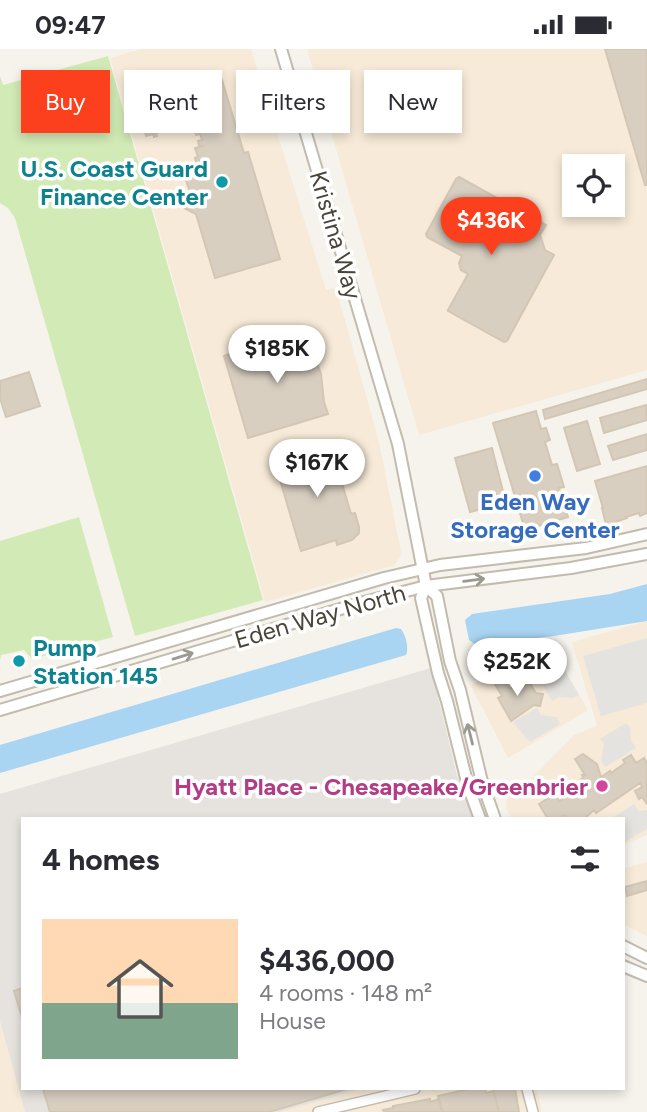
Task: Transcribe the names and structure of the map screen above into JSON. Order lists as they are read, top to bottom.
{
  "streets": {
    "street": ["Kristina Way", "Eden Way North"]
  },
  "crossings": [
    ["Kristina Way", "Eden Way North"]
  ],
  "places": [
    "U.S. Coast Guard Finance Center",
    "Eden Way Storage Center",
    "Pump Station 145",
    "Hyatt Place - Chesapeake/Greenbrier"
  ],
  "page": {
    "status": "09:47",
    "chip": [
      "Buy",
      "Rent",
      "Filters",
      "New"
    ],
    "price": [
      "$436K",
      "$185K",
      "$167K",
      "$252K"
    ],
    "heading": "4 homes",
    "list": [
      {
        "name": "$436,000",
        "note": "4 rooms · 148 m² · House"
      }
    ]
  }
}
